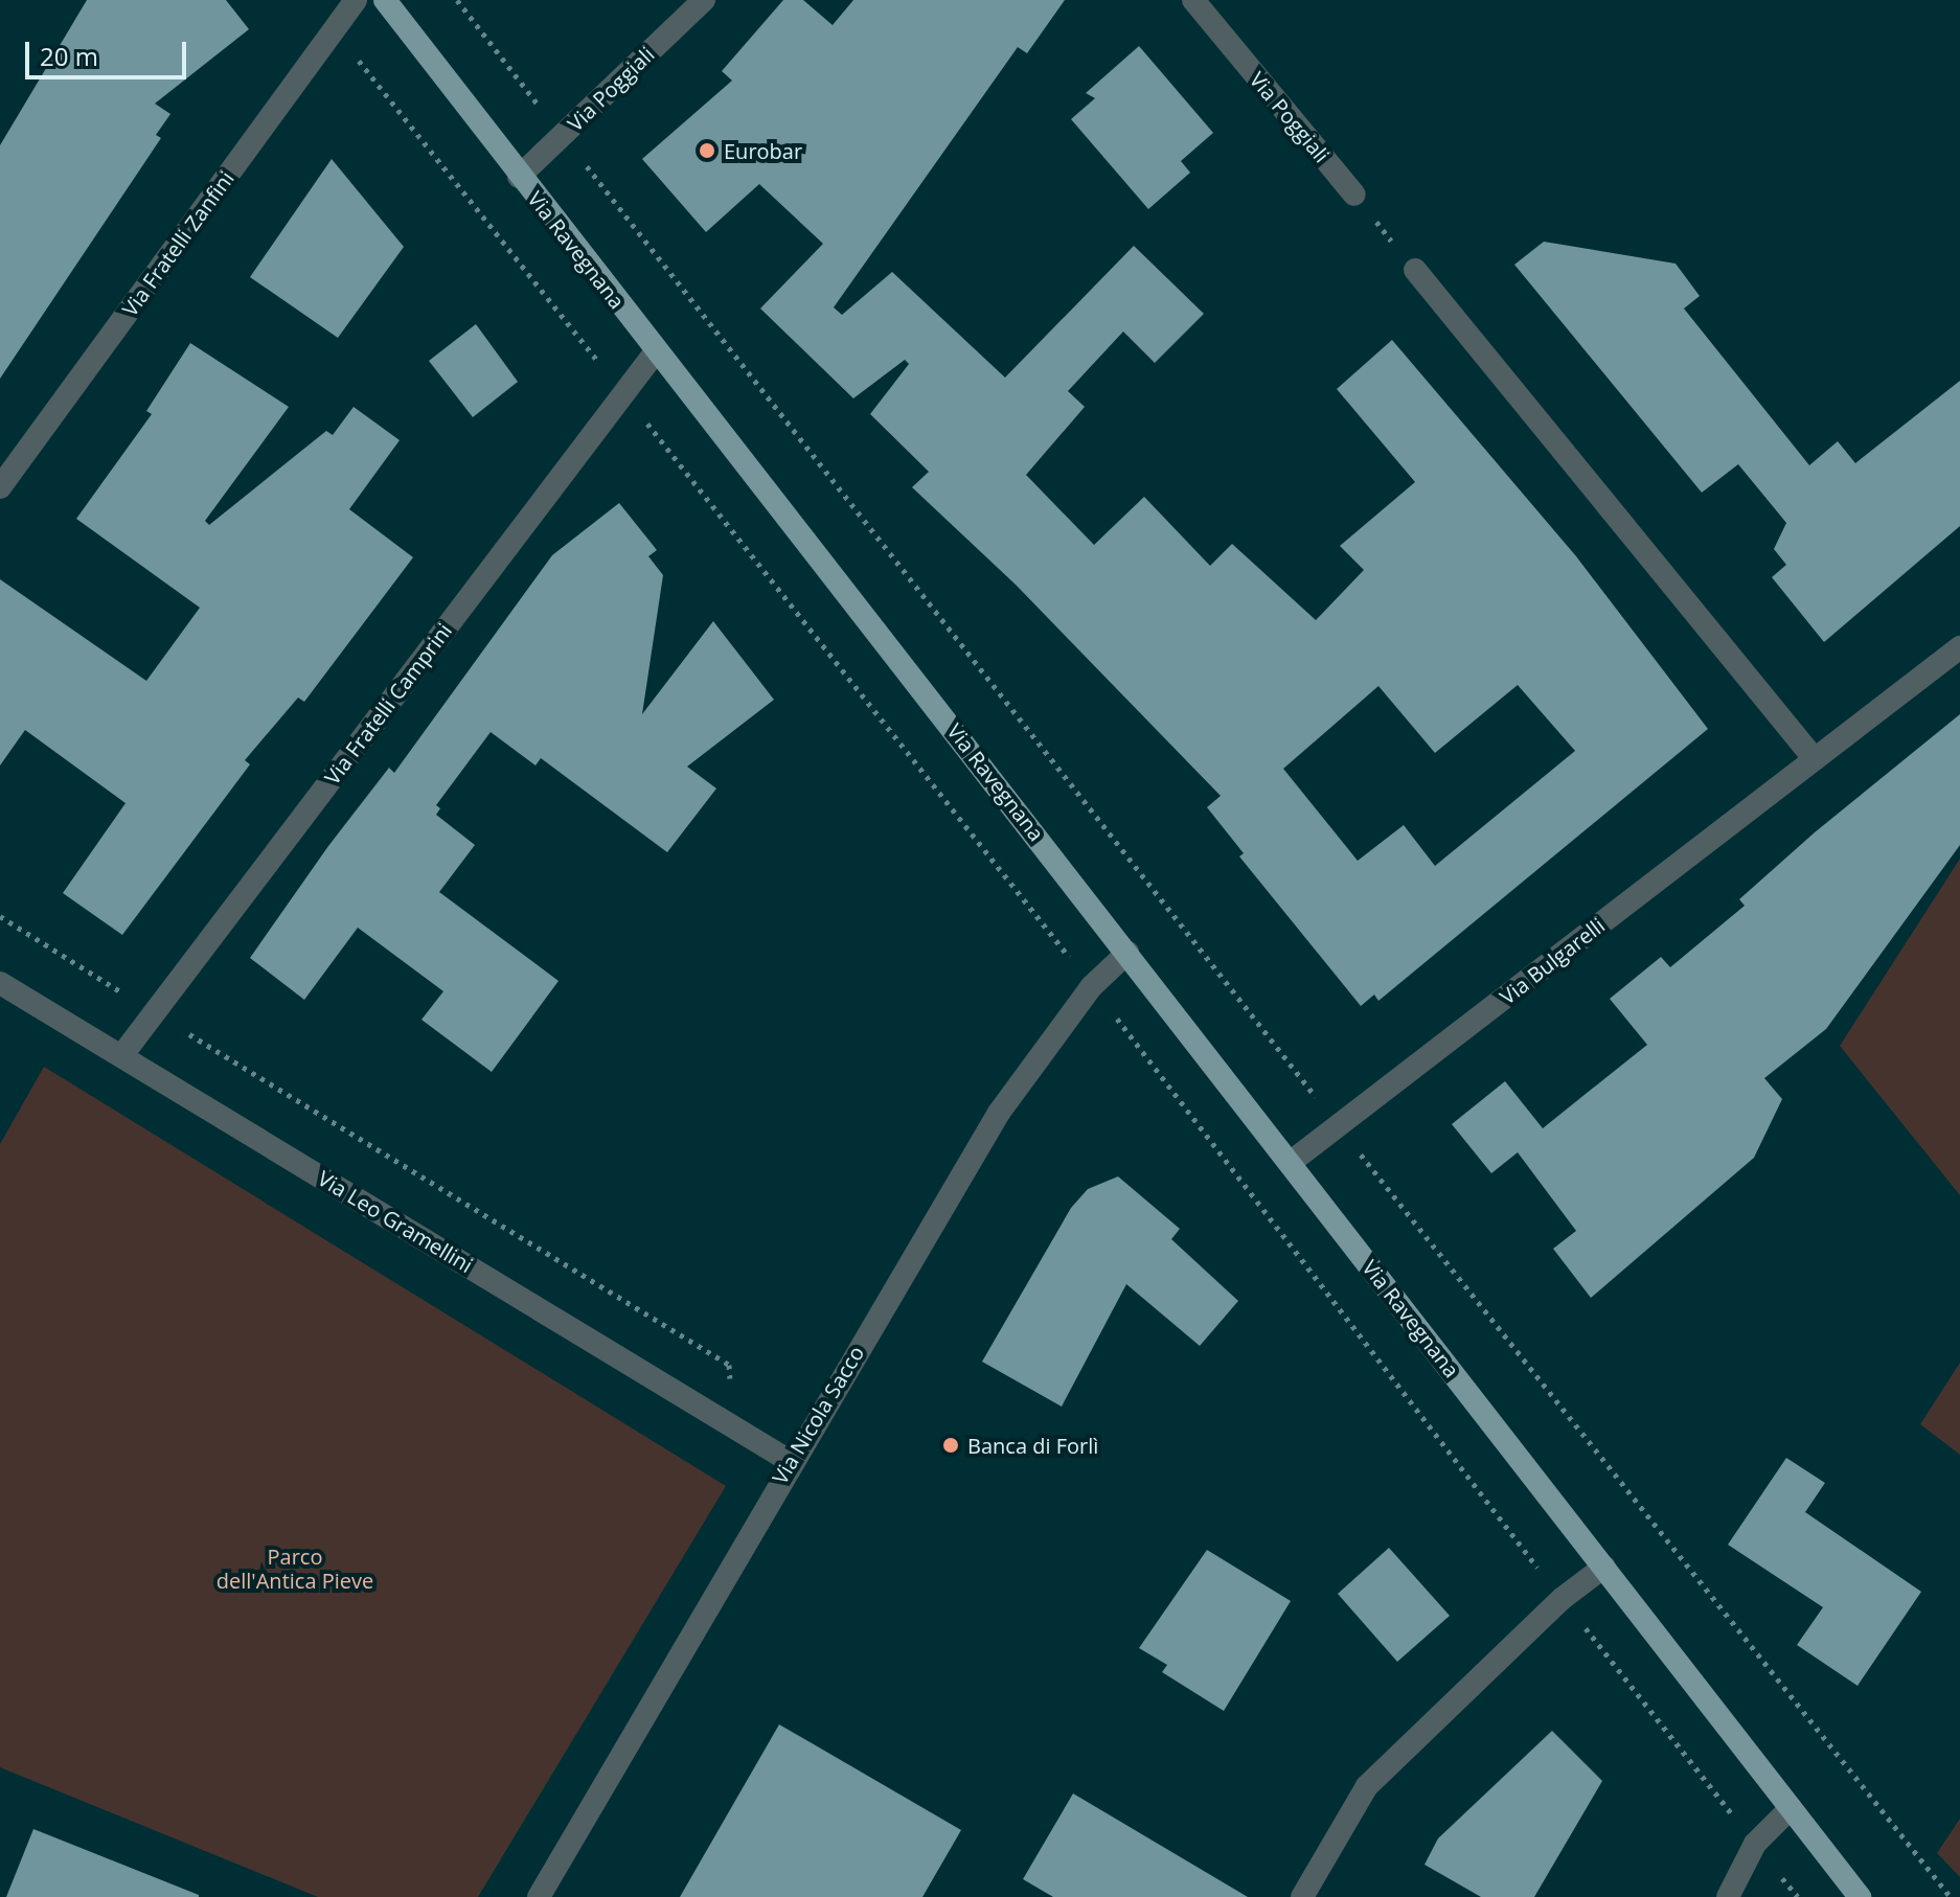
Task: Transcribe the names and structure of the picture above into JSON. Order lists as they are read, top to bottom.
{
  "streets": {
    "main road": ["Via Ravegnana"],
    "street": [
      "Via Poggiali",
      "Via Fratelli Zanfini",
      "Via Fratelli Camprini",
      "Via Bulgarelli",
      "Via Leo Gramellini",
      "Via Nicola Sacco"
    ]
  },
  "crossings": [
    ["Via Poggiali", "Via Ravegnana"],
    ["Via Ravegnana", "Via Fratelli Camprini"],
    ["Via Ravegnana", "Via Bulgarelli"],
    ["Via Ravegnana", "Via Nicola Sacco"],
    ["Via Fratelli Camprini", "Via Leo Gramellini"],
    ["Via Leo Gramellini", "Via Nicola Sacco"]
  ],
  "parks": ["Parco dell'Antica Pieve"],
  "places": ["Eurobar", "Banca di Forlì"],
  "scale_bar": "20 m"
}
